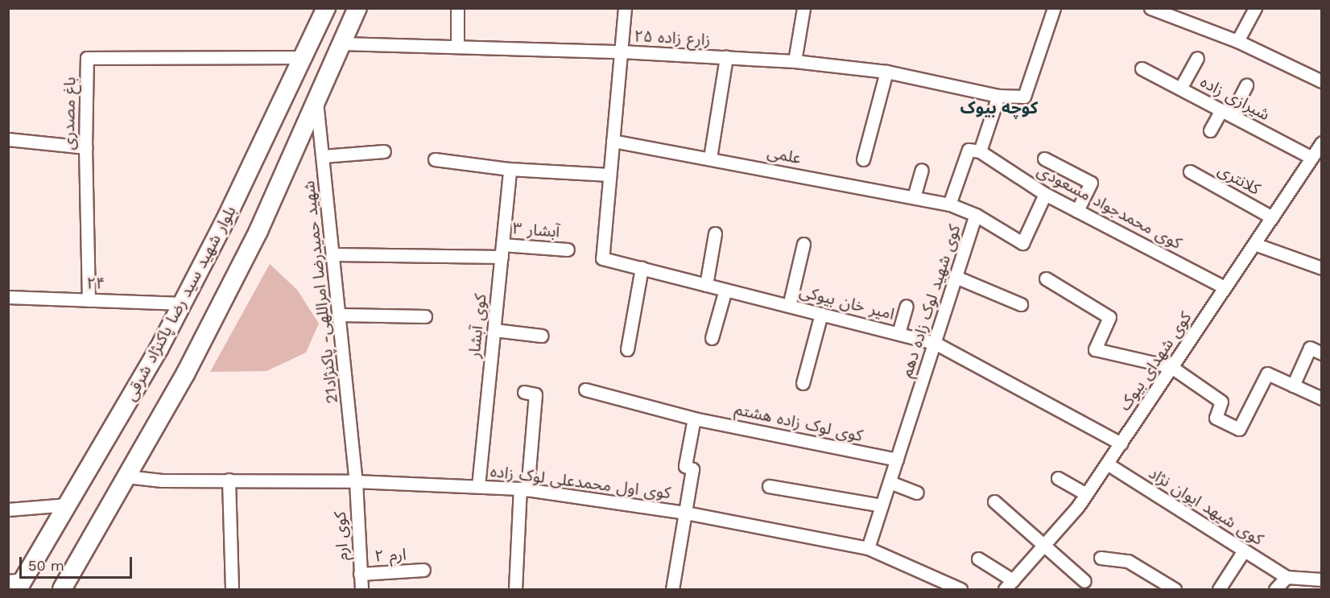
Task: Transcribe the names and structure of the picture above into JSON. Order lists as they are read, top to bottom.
{
  "streets": {
    "main road": ["بلوار شهید سید رضا پاکنژاد شرقی"],
    "street": [
      "زارع زاده ۲۵",
      "شیرازی زاده",
      "باغ مصدری",
      "علمی",
      "کلانتری",
      "کوی محمدجواد مسعودی",
      "آبشار ۳",
      "۲۴",
      "شهید حمیدرضا امراللهی- پاکنژاد21",
      "کوی شهید لوک زاده دهم",
      "امیر خان بیوکی",
      "کوی آبشار",
      "کوی شهدای بیوک",
      "کوی لوک زاده هشتم",
      "کوی اول محمدعلی لوک زاده",
      "کوی شیهد ایوان نژاد",
      "کوی ارم",
      "ارم ۲"
    ]
  },
  "crossings": [
    ["شیرازی زاده", "کوی شهدای بیوک"],
    ["باغ مصدری", "۲۴"],
    ["باغ مصدری", "بلوار شهید سید رضا پاکنژاد شرقی"],
    ["علمی", "کوی شهید لوک زاده دهم"],
    ["کلانتری", "کوی شهدای بیوک"],
    ["کوی محمدجواد مسعودی", "کوی شهید لوک زاده دهم"],
    ["کوی محمدجواد مسعودی", "کوی شهدای بیوک"],
    ["آبشار ۳", "شهید حمیدرضا امراللهی- پاکنژاد21"],
    ["آبشار ۳", "کوی آبشار"],
    ["۲۴", "بلوار شهید سید رضا پاکنژاد شرقی"],
    ["شهید حمیدرضا امراللهی- پاکنژاد21", "کوی اول محمدعلی لوک زاده"],
    ["شهید حمیدرضا امراللهی- پاکنژاد21", "کوی ارم"],
    ["کوی شهید لوک زاده دهم", "امیر خان بیوکی"],
    ["کوی شهید لوک زاده دهم", "کوی لوک زاده هشتم"],
    ["کوی شهید لوک زاده دهم", "کوی اول محمدعلی لوک زاده"],
    ["امیر خان بیوکی", "کوی شهدای بیوک"],
    ["کوی آبشار", "کوی اول محمدعلی لوک زاده"],
    ["کوی شهدای بیوک", "کوی شیهد ایوان نژاد"],
    ["کوی اول محمدعلی لوک زاده", "کوی ارم"],
    ["کوی ارم", "ارم ۲"]
  ],
  "districts": ["کوچه بیوک"],
  "scale_bar": "50 m"
}
